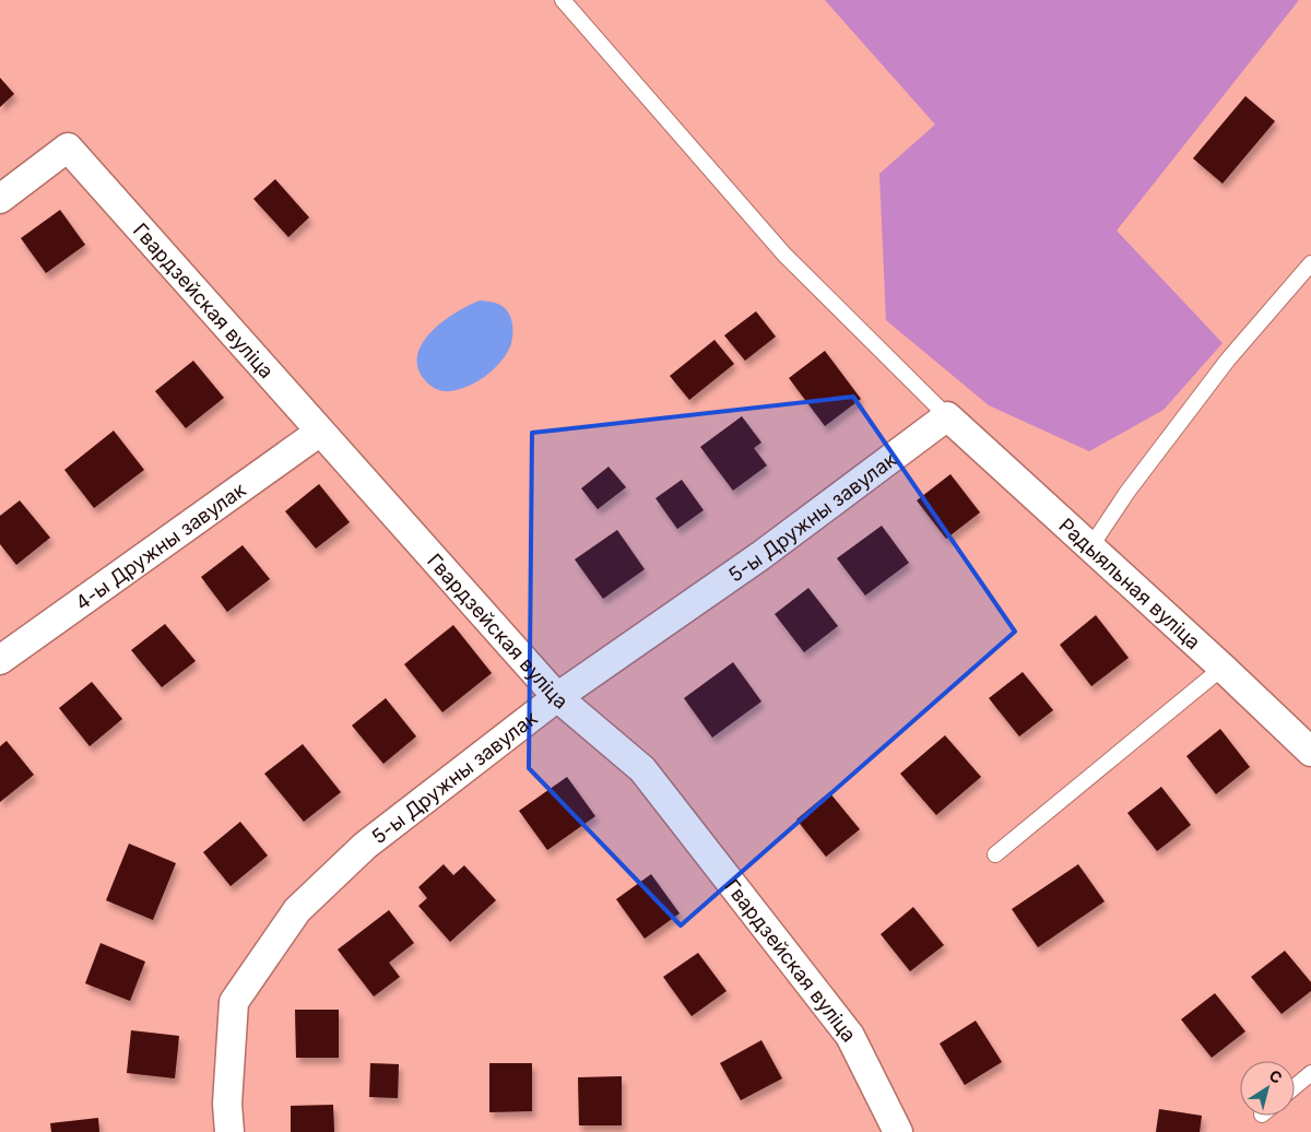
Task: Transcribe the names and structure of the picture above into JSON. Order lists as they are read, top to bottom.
{
  "streets": {
    "street": [
      "Гвардзейская вуліца",
      "5-ы Дружны завулак",
      "4-ы Дружны завулак",
      "Радыяльная вуліца"
    ]
  },
  "crossings": [
    ["Гвардзейская вуліца", "5-ы Дружны завулак"],
    ["Гвардзейская вуліца", "4-ы Дружны завулак"],
    ["5-ы Дружны завулак", "Радыяльная вуліца"]
  ],
  "north": "top right"
}
